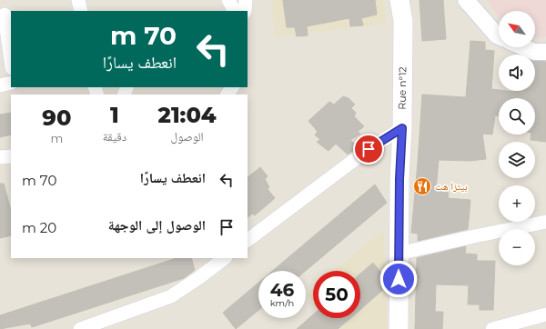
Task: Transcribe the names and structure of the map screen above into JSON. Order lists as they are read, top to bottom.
{
  "streets": {
    "main road": ["Rue n°12"]
  },
  "places": {
    "restaurant": ["بيتزا هت"]
  },
  "north": "top left",
  "page": {
    "map_buttons": ["+", "−"],
    "turn": ["70 m", "انعطف يسارًا"],
    "eta": [
      "21:04",
      "الوصول",
      "1",
      "دقيقة",
      "90",
      "m"
    ],
    "list": [
      {
        "name": "انعطف يسارًا",
        "value": "70 m"
      },
      {
        "name": "الوصول إلى الوجهة",
        "value": "20 m"
      }
    ],
    "speed": "46 km/h",
    "limit": "50"
  }
}
